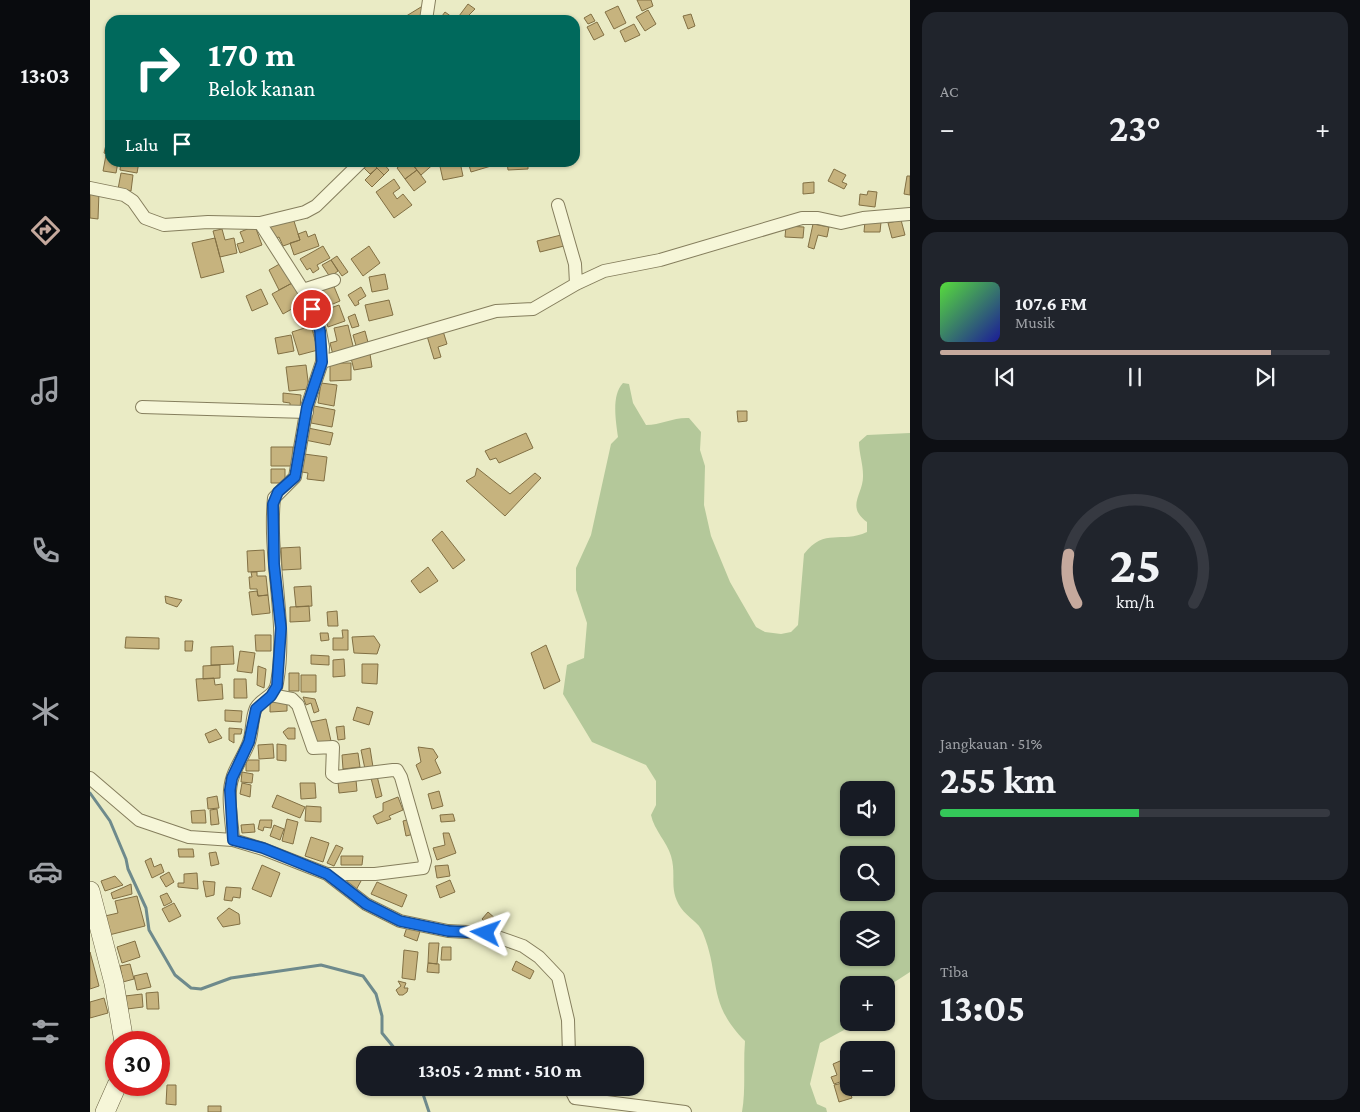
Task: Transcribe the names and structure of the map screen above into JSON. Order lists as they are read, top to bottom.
{
  "page": {
    "tabs": "13:03",
    "tile": [
      "AC",
      ["Jangkauan · 51%", "255 km"],
      ["Tiba", "13:05"]
    ],
    "turn": ["170 m", "Belok kanan"],
    "heat": ["−", "23°", "+"],
    "then": "Lalu",
    "song": ["107.6 FM", "Musik"],
    "map_buttons": ["+", "−"],
    "limit": "30",
    "trip": "13:05 · 2 mnt · 510 m",
    "gauge": ["25", "km/h"]
  }
}
